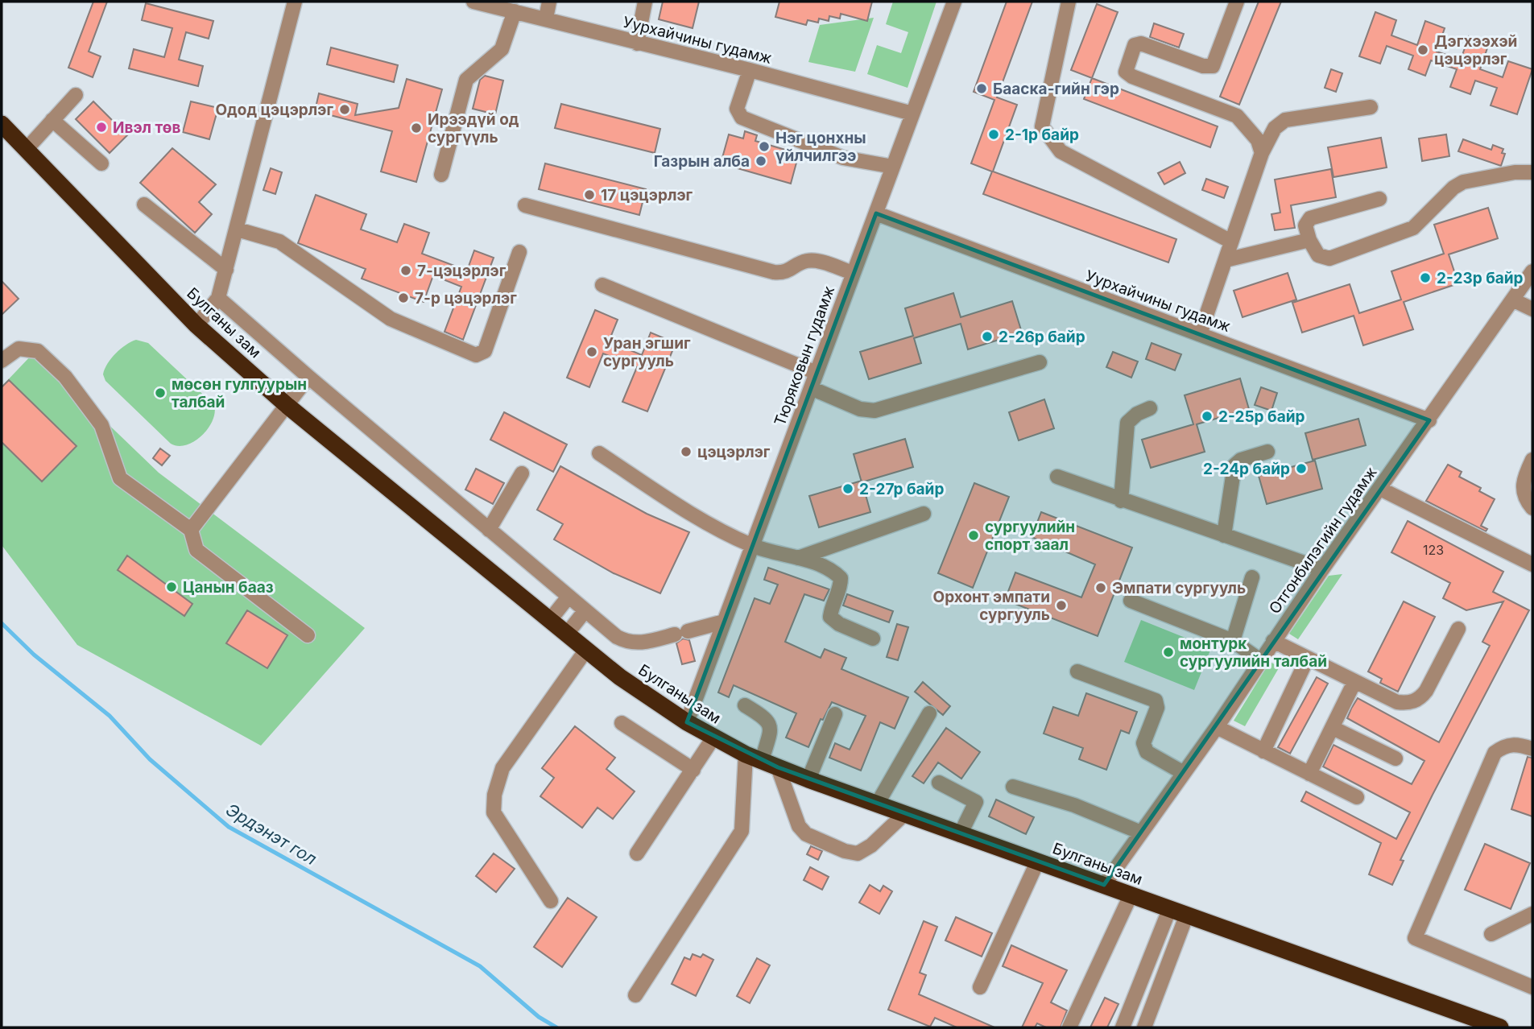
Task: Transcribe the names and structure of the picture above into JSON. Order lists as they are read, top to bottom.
{
  "streets": {
    "highway": ["Булганы зам"],
    "street": ["Уурхайчины гудамж", "Тюряковын гудамж", "Отгонбилэгийн гудамж"]
  },
  "crossings": [
    ["Уурхайчины гудамж", "Тюряковын гудамж"],
    ["Уурхайчины гудамж", "Отгонбилэгийн гудамж"],
    ["Булганы зам", "Тюряковын гудамж"],
    ["Булганы зам", "Отгонбилэгийн гудамж"]
  ],
  "water": ["Эрдэнэт гол"],
  "places": [
    "Дэгхээхэй цэцэрлэг",
    "Бааска-гийн гэр",
    "Одод цэцэрлэг",
    "Ивэл төв",
    "Ирээдүй од сургүүль",
    "2-1р байр",
    "Нэг цонхны үйлчилгээ",
    "Газрын алба",
    "17 цэцэрлэг",
    "7-цэцэрлэг",
    "2-23р байр",
    "7-р цэцэрлэг",
    "2-26р байр",
    "Уран эгшиг сургууль",
    "мөсөн гулгуурын талбай",
    "2-25р байр",
    "цэцэрлэг",
    "2-24р байр",
    "2-27р байр",
    "сургуулийн спорт заал",
    "Цанын бааз",
    "Эмпати сургууль",
    "Орхонт эмпати сургууль",
    "монтурк сургуулийн талбай"
  ],
  "house_numbers": ["123"]
}
